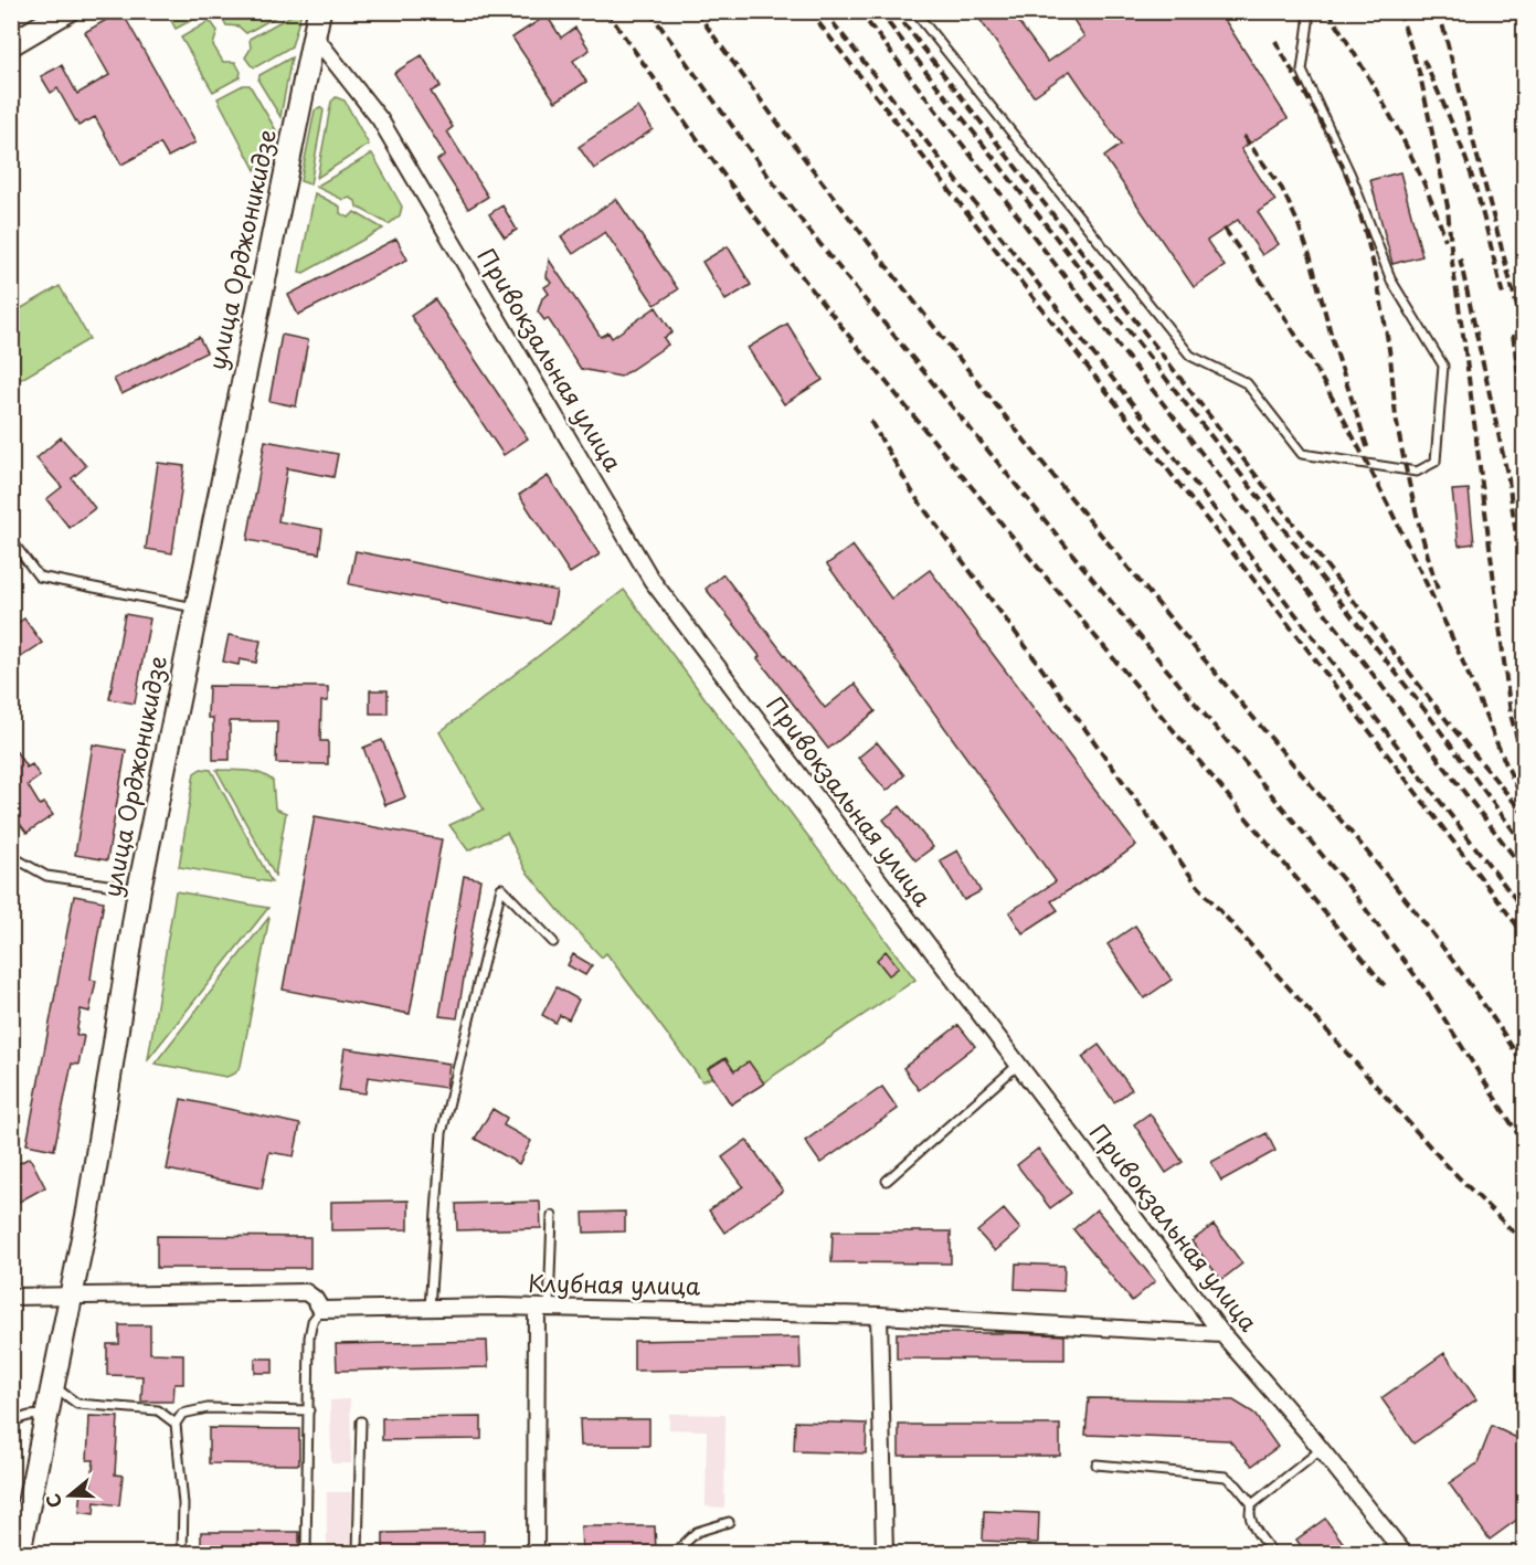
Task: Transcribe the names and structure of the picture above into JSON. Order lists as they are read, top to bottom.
{
  "streets": {
    "street": ["улица Орджоникидзе", "Привокзальная улица", "Клубная улица"]
  },
  "crossings": [
    ["улица Орджоникидзе", "Привокзальная улица"],
    ["Привокзальная улица", "Клубная улица"]
  ],
  "north": "left"
}
